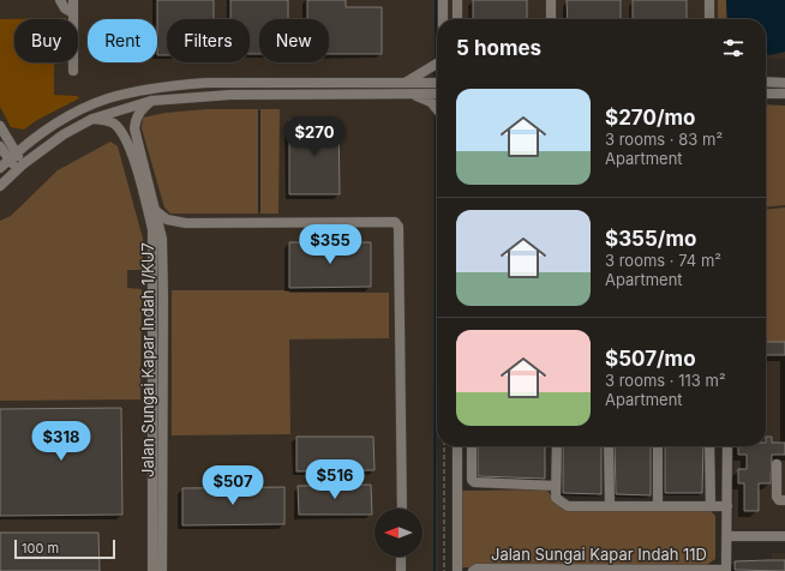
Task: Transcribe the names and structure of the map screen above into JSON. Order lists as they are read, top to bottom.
{
  "streets": {
    "street": ["Jalan Sungai Kapar Indah 1/KU7", "Jalan Sungai Kapar Indah 11D"]
  },
  "scale_bar": "100 m",
  "north": "left",
  "page": {
    "chip": [
      "Buy",
      "Rent",
      "Filters",
      "New"
    ],
    "heading": "5 homes",
    "list": [
      {
        "name": "$270/mo",
        "note": "3 rooms · 83 m² · Apartment"
      },
      {
        "name": "$355/mo",
        "note": "3 rooms · 74 m² · Apartment"
      },
      {
        "name": "$507/mo",
        "note": "3 rooms · 113 m² · Apartment"
      }
    ],
    "price": [
      "$270",
      "$355",
      "$318",
      "$516",
      "$507"
    ],
    "scale": "100 m"
  }
}
